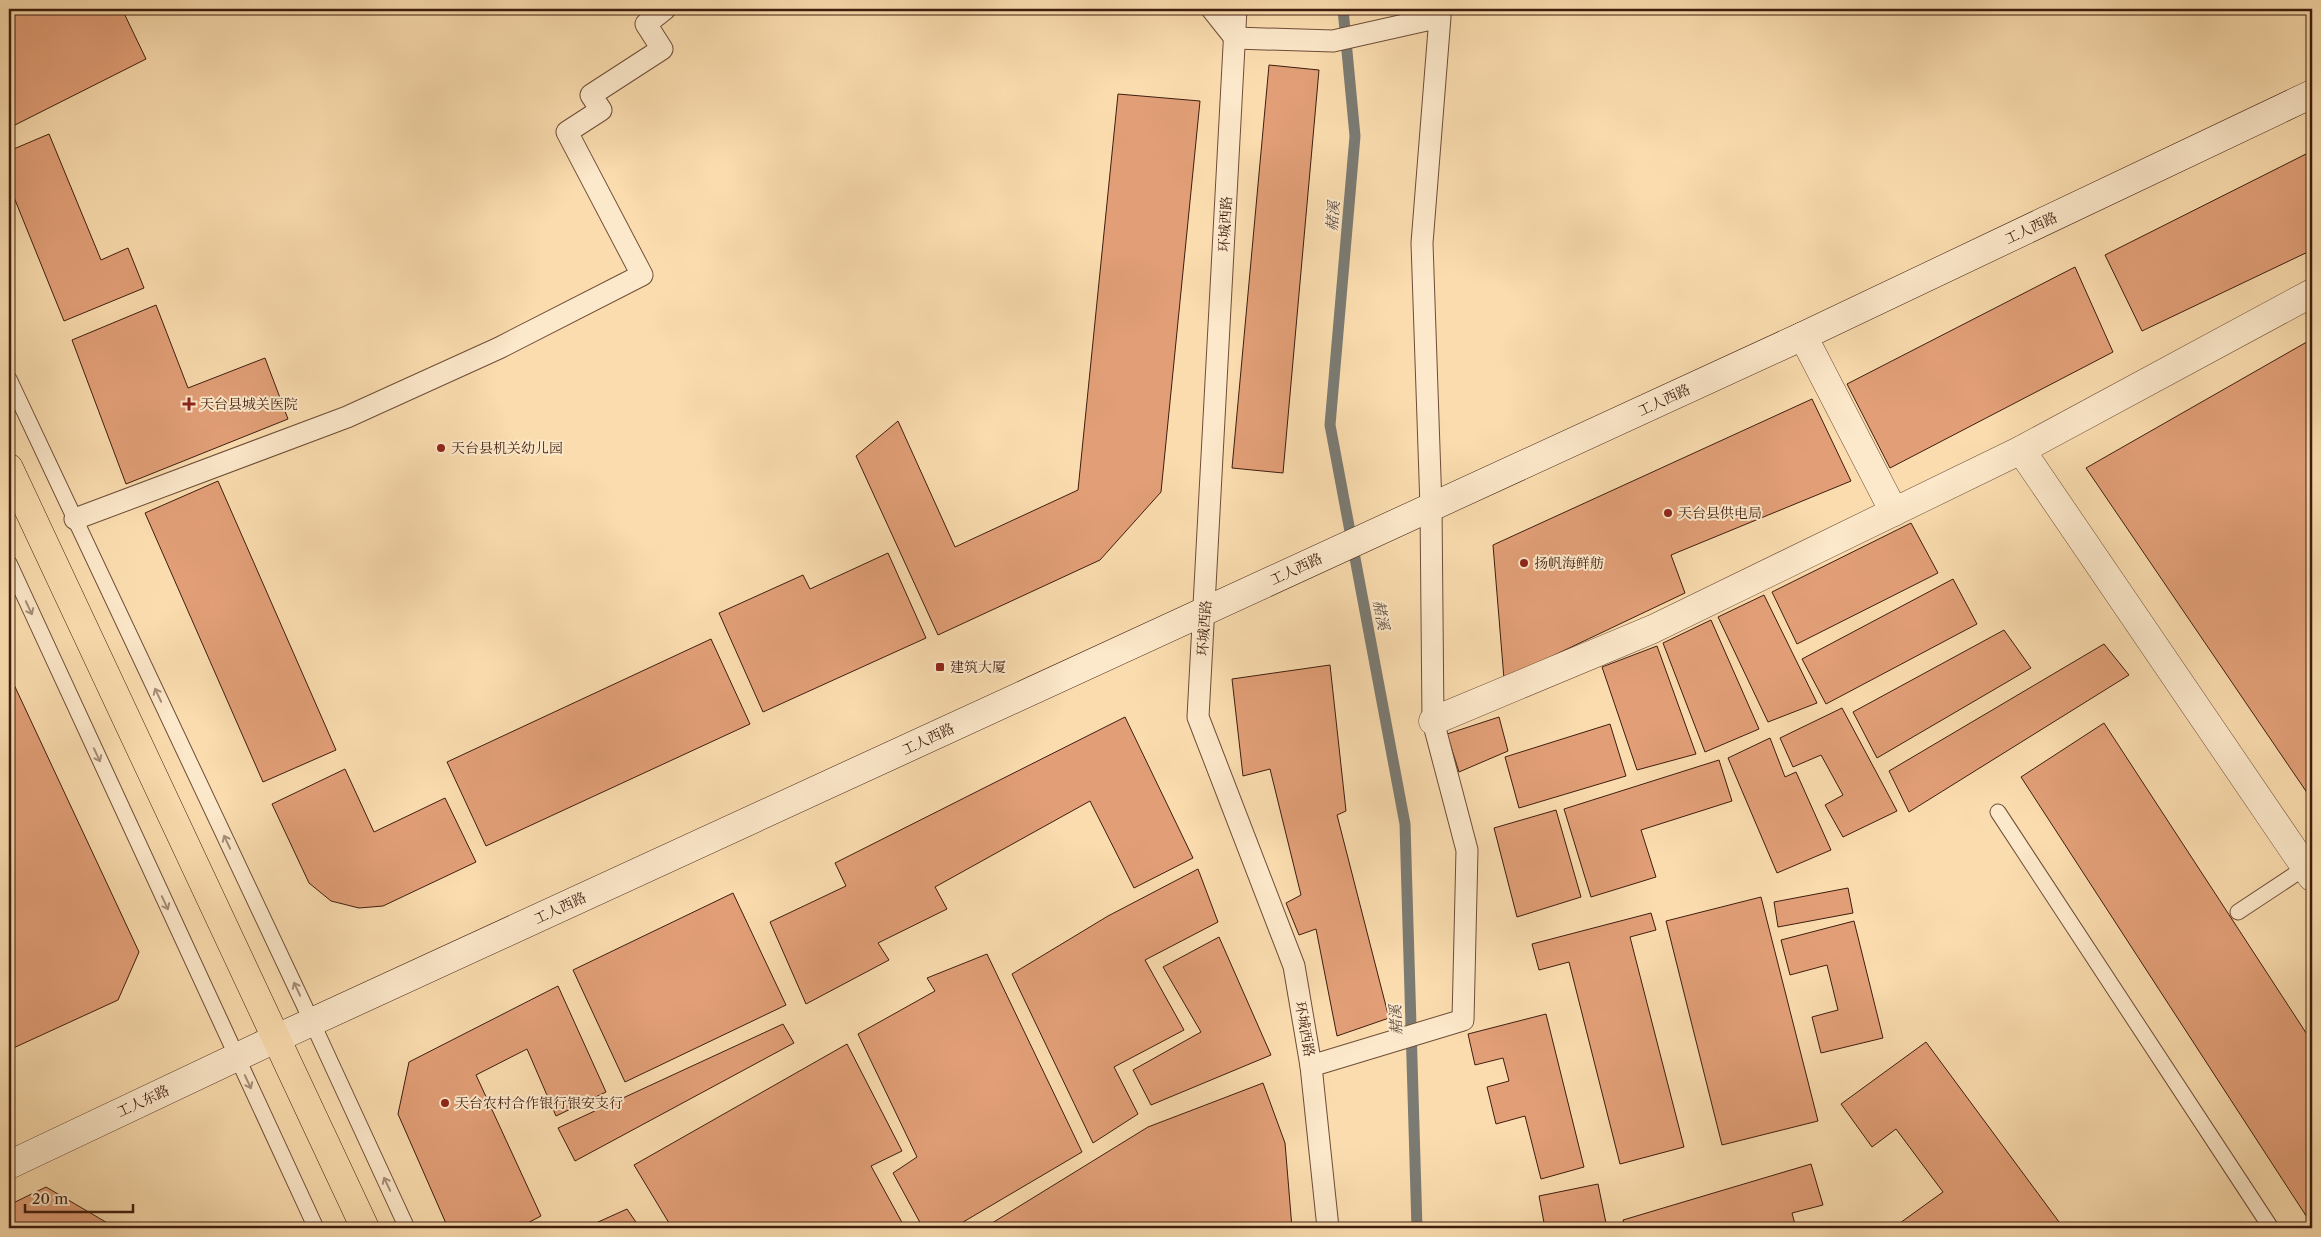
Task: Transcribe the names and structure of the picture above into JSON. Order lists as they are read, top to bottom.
{
  "streets": {
    "main road": ["工人西路", "工人东路"],
    "street": ["环城西路"]
  },
  "crossings": [
    ["环城西路", "工人西路"],
    ["工人西路", "工人东路"]
  ],
  "water": ["赭溪"],
  "places": {
    "health": ["天台县城关医院"],
    "other": [
      "天台县机关幼儿园",
      "天台县供电局",
      "扬帆海鲜舫",
      "天台农村合作银行银安支行"
    ],
    "transit": ["建筑大厦"]
  },
  "scale_bar": "20 m"
}
